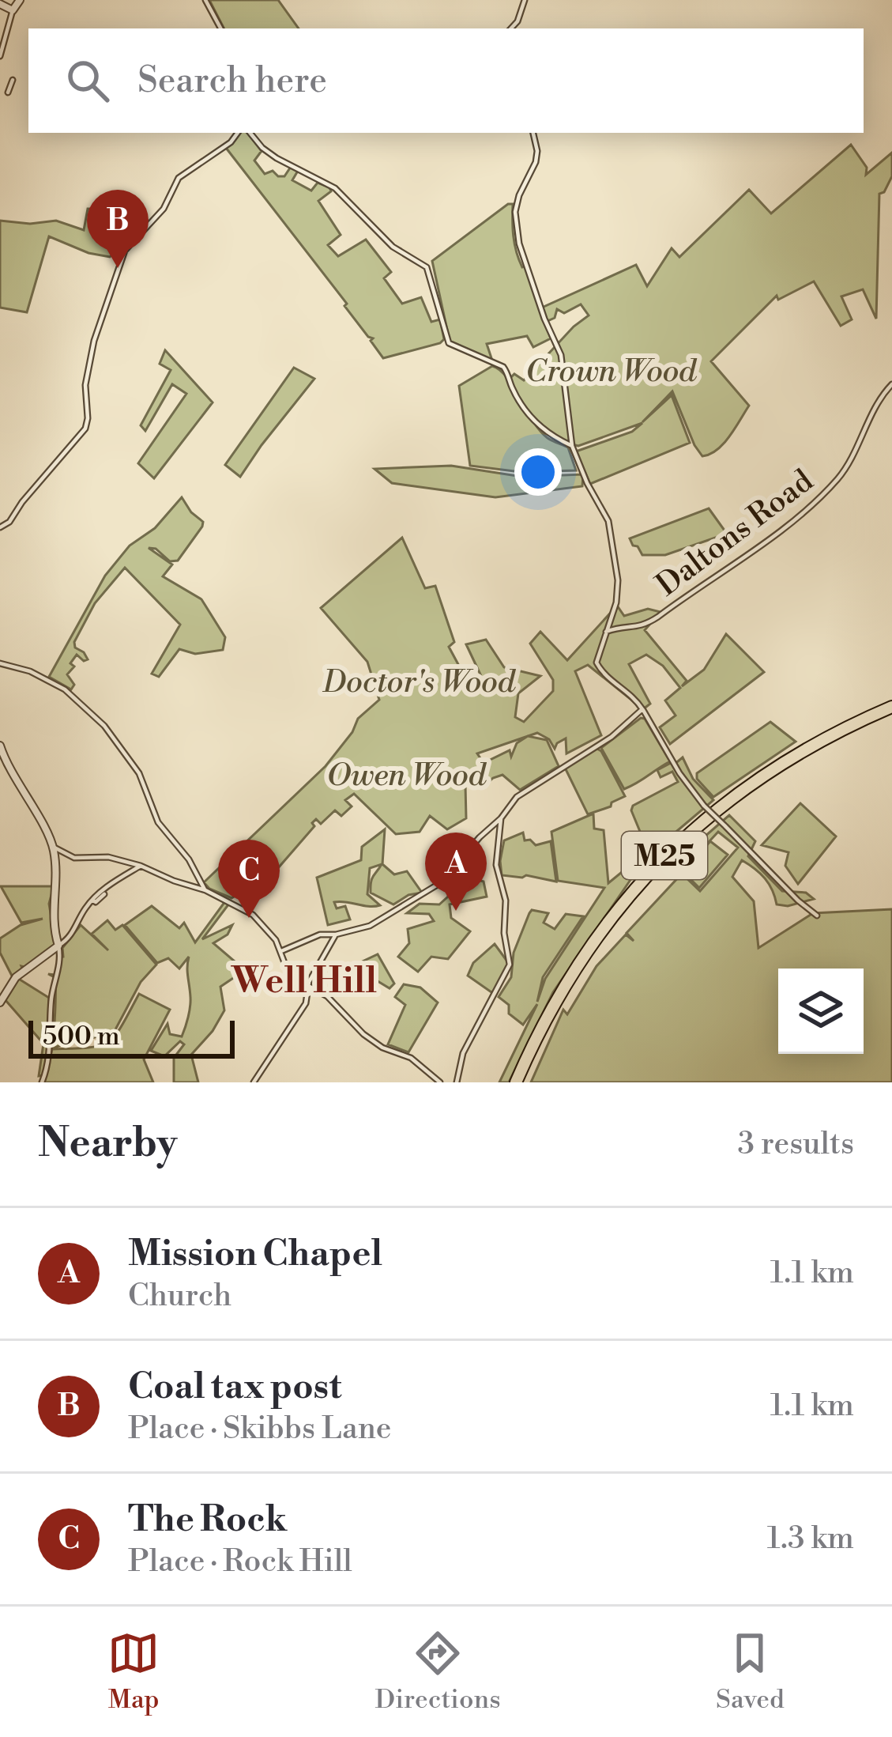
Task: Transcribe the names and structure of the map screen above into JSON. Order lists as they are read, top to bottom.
{
  "streets": {
    "highway": ["M25"],
    "street": ["Daltons Road"]
  },
  "districts": ["Well Hill"],
  "parks": ["Crown Wood", "Doctor's Wood", "Owen Wood"],
  "scale_bar": "500 m",
  "page": {
    "search": "Search here",
    "pins": ["B", "A", "C"],
    "scale": "500 m",
    "heading": ["Nearby", "3 results"],
    "list": [
      {
        "mark": "A",
        "name": "Mission Chapel",
        "note": "Church",
        "value": "1.1 km"
      },
      {
        "mark": "B",
        "name": "Coal tax post",
        "note": "Place · Skibbs Lane",
        "value": "1.1 km"
      },
      {
        "mark": "C",
        "name": "The Rock",
        "note": "Place · Rock Hill",
        "value": "1.3 km"
      }
    ],
    "nav": ["Map", "Directions", "Saved"]
  }
}
